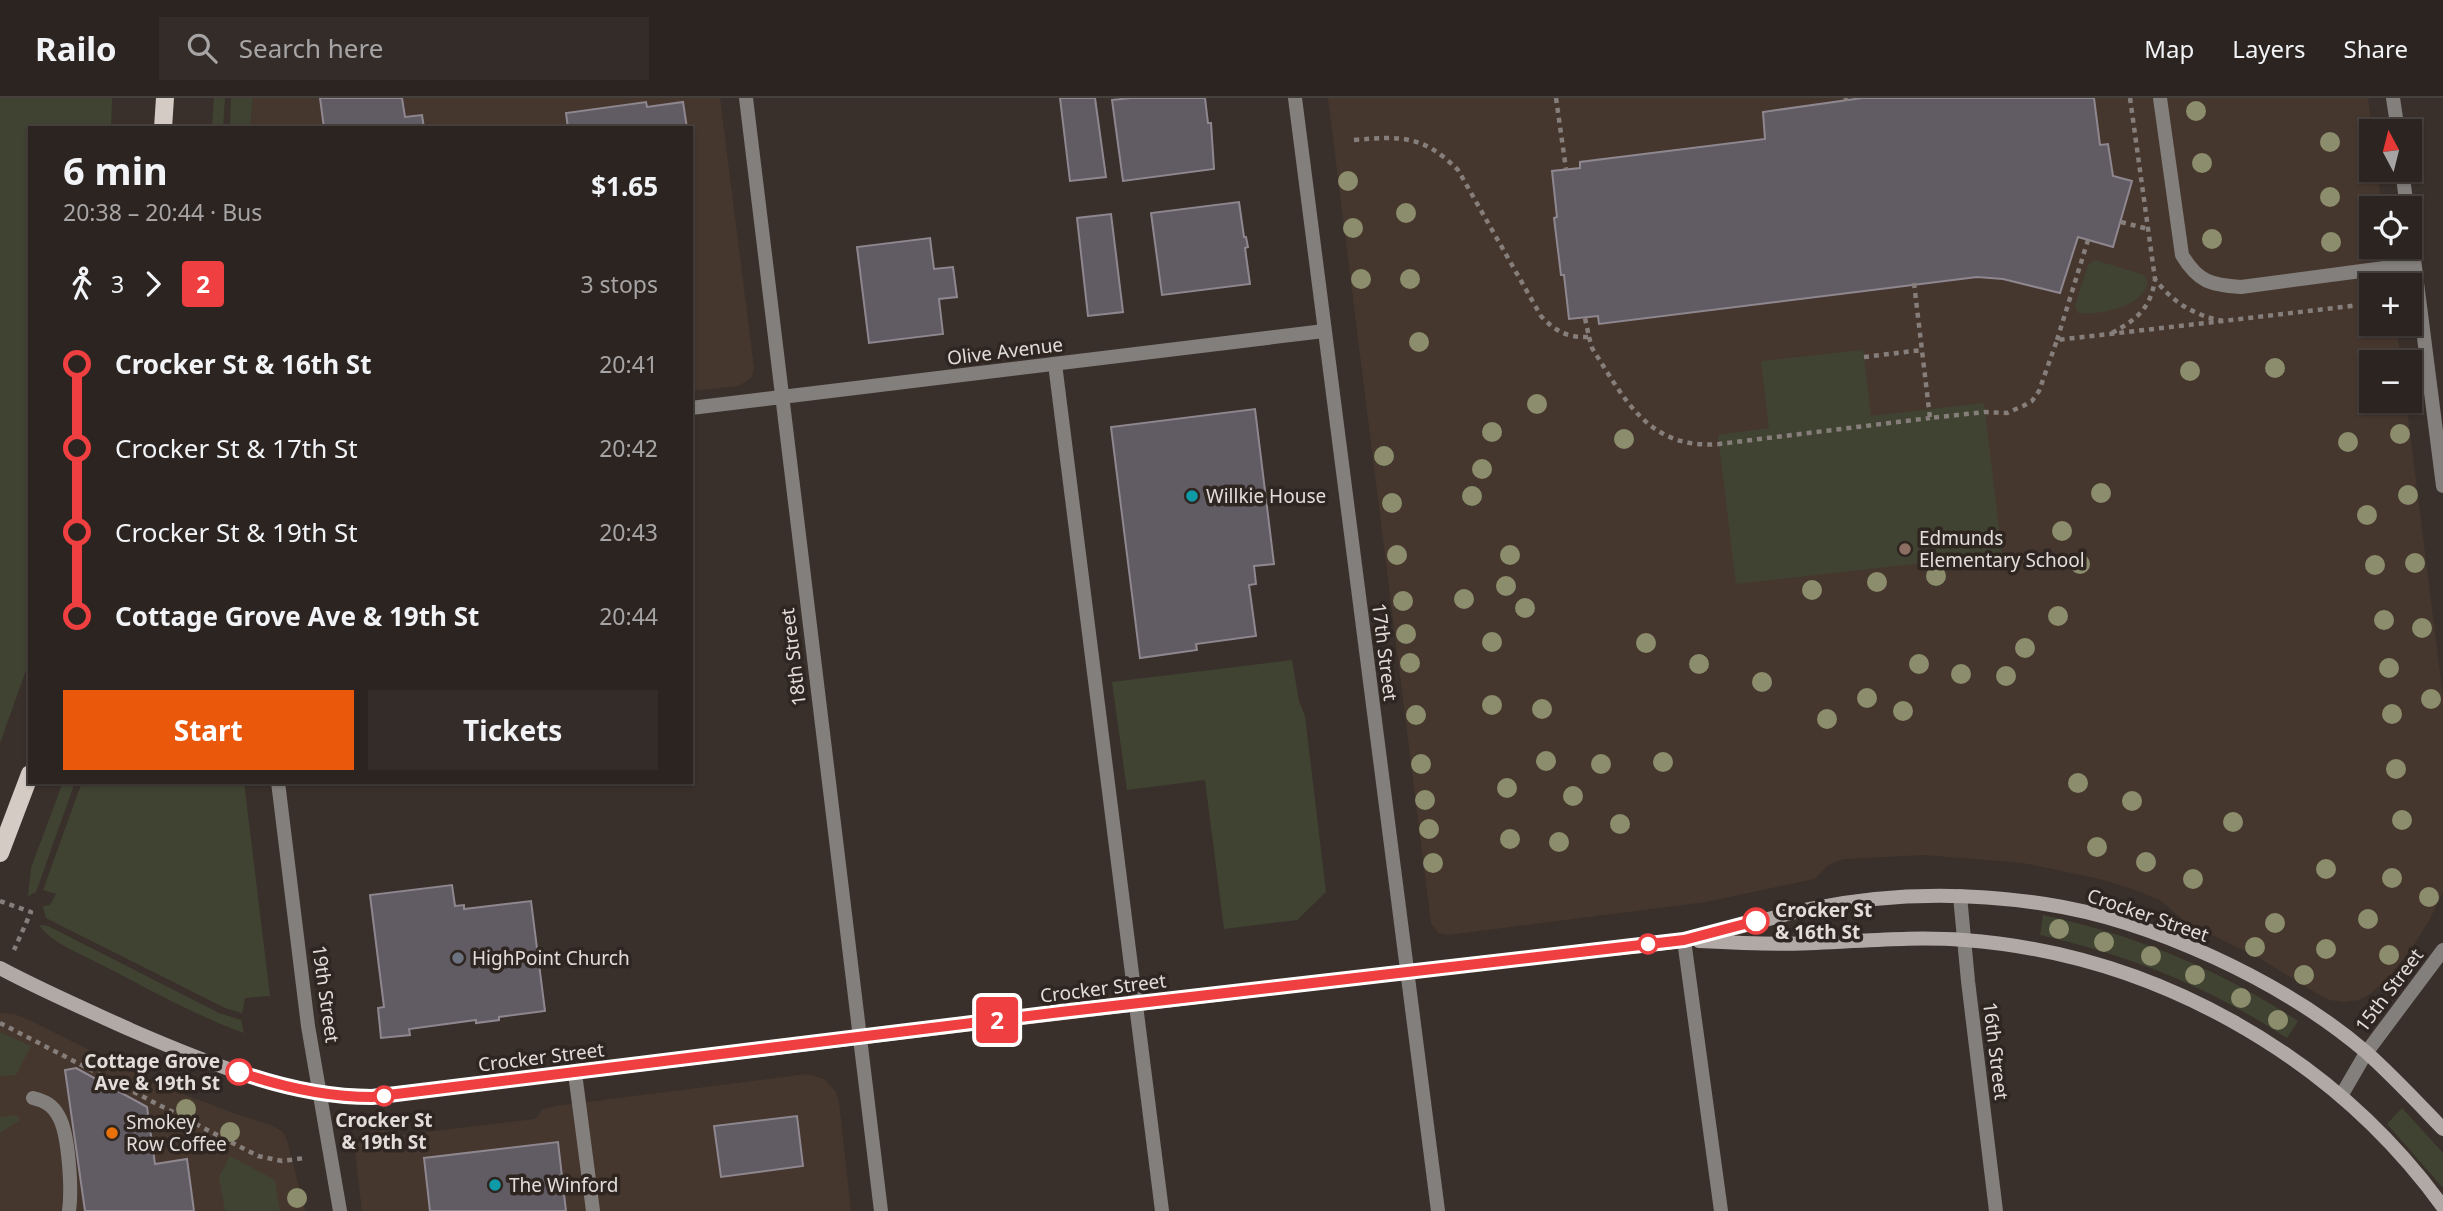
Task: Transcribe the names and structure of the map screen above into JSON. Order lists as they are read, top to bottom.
{
  "streets": {
    "street": [
      "Olive Avenue",
      "17th Street",
      "18th Street",
      "Crocker Street",
      "15th Street",
      "19th Street",
      "16th Street"
    ]
  },
  "crossings": [
    ["Olive Avenue", "17th Street"],
    ["Olive Avenue", "18th Street"],
    ["17th Street", "Crocker Street"],
    ["18th Street", "Crocker Street"],
    ["Crocker Street", "15th Street"],
    ["Crocker Street", "19th Street"],
    ["Crocker Street", "16th Street"]
  ],
  "places": [
    "Willkie House",
    "Edmunds Elementary School",
    "Crocker St & 16th St",
    "HighPoint Church",
    "Cottage Grove Ave & 19th St",
    "Crocker St & 19th St",
    "Smokey Row Coffee",
    "The Winford"
  ],
  "lines": ["bus line 2"],
  "north": "top",
  "page": {
    "header": "Railo",
    "search": "Search here",
    "nav": ["Map", "Layers", "Share"],
    "on_map": "2",
    "map_buttons": ["+", "−"],
    "heading": ["6 min", "20:38 – 20:44 · Bus", "$1.65"],
    "legs": ["3", "2", "3 stops"],
    "list": [
      {
        "name": "Crocker St & 16th St",
        "value": "20:41"
      },
      {
        "name": "Crocker St & 17th St",
        "value": "20:42"
      },
      {
        "name": "Crocker St & 19th St",
        "value": "20:43"
      },
      {
        "name": "Cottage Grove Ave & 19th St",
        "value": "20:44"
      }
    ],
    "buttons": ["Start", "Tickets"]
  }
}
